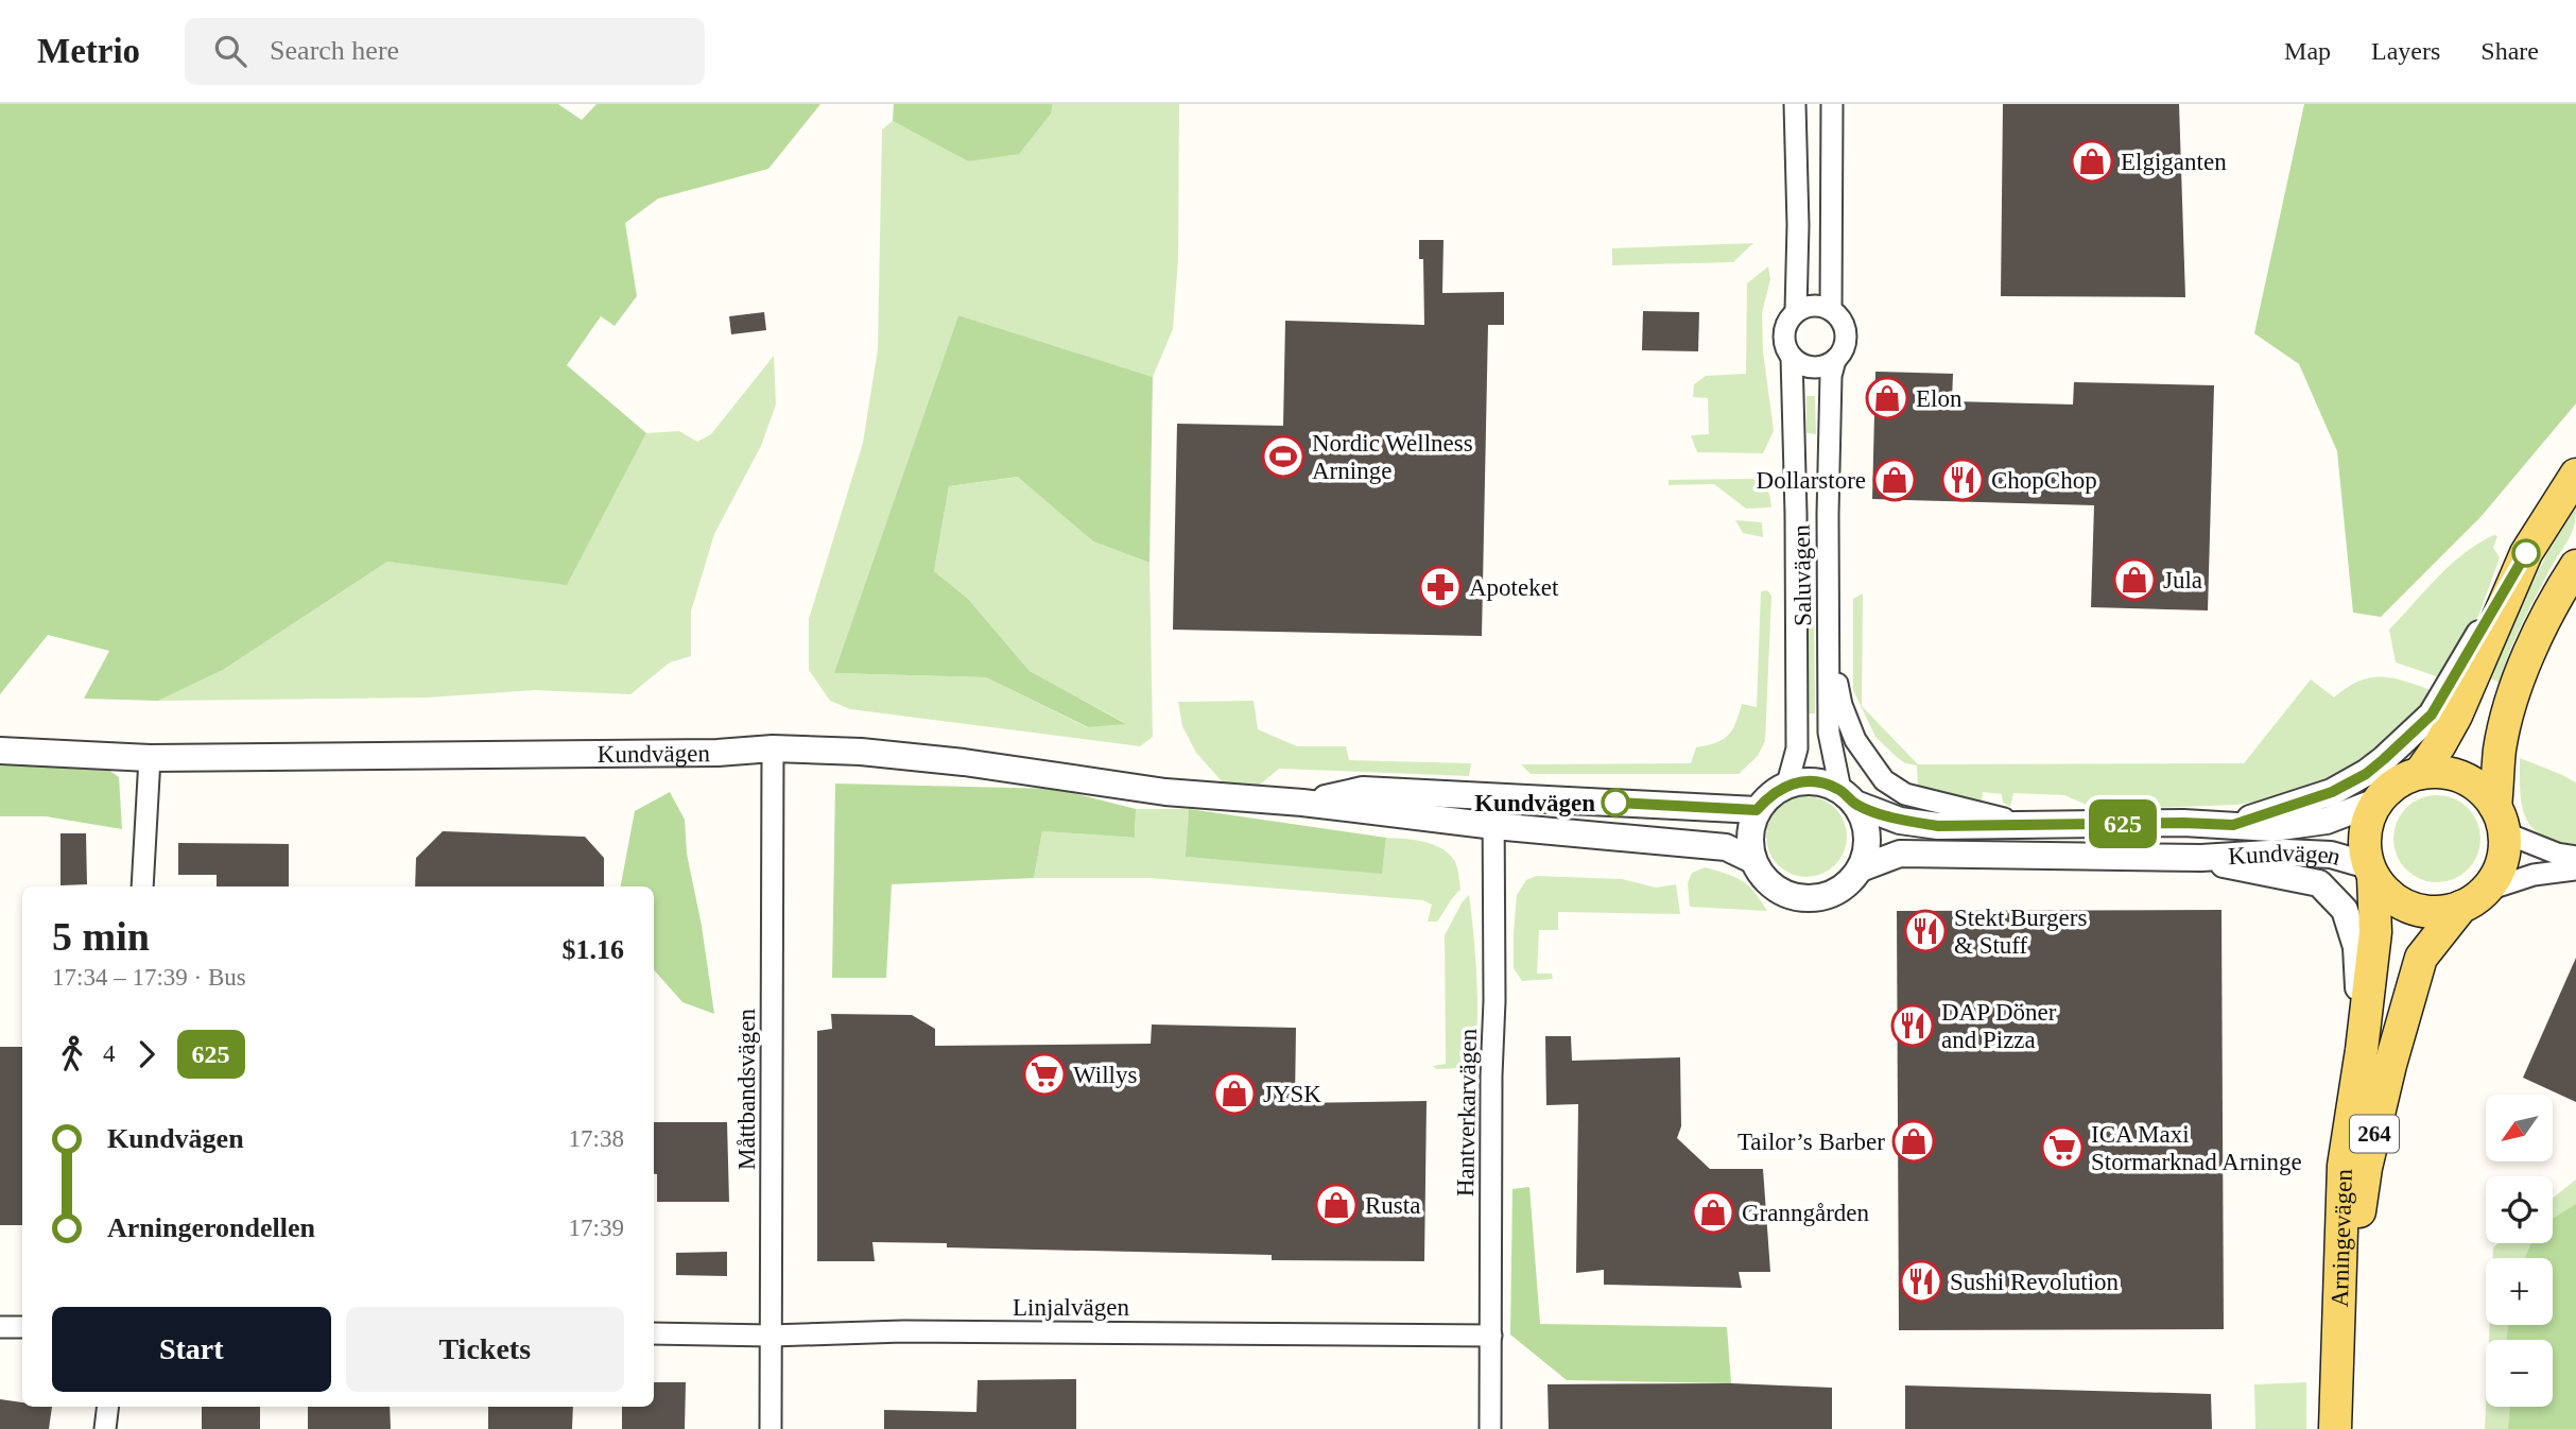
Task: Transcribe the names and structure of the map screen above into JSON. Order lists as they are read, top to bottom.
{
  "streets": {
    "main road": ["264", "Arningevägen"],
    "street": [
      "Saluvägen",
      "Kundvägen",
      "Måttbandsvägen",
      "Hantverkarvägen",
      "Linjalvägen"
    ]
  },
  "crossings": [
    ["Saluvägen", "Kundvägen"],
    ["Kundvägen", "Måttbandsvägen"],
    ["Kundvägen", "Hantverkarvägen"],
    ["Kundvägen", "264"],
    ["Kundvägen", "Arningevägen"],
    ["Måttbandsvägen", "Linjalvägen"],
    ["Hantverkarvägen", "Linjalvägen"],
    ["264", "Arningevägen"]
  ],
  "places": {
    "shop": [
      "Elgiganten",
      "Elon",
      "Dollarstore",
      "Jula",
      "JYSK",
      "Tailor’s Barber",
      "Rusta",
      "Granngården"
    ],
    "sports": ["Nordic Wellness Arninge"],
    "restaurant": [
      "ChopChop",
      "Stekt Burgers & Stuff",
      "DAP Döner and Pizza",
      "Sushi Revolution"
    ],
    "pharmacy": ["Apoteket"],
    "other": ["Kundvägen"],
    "supermarket": ["Willys", "ICA Maxi Stormarknad Arninge"]
  },
  "lines": ["bus line 625"],
  "north": "bottom left",
  "page": {
    "header": "Metrio",
    "search": "Search here",
    "nav": ["Map", "Layers", "Share"],
    "on_map": "625",
    "heading": ["5 min", "17:34 – 17:39 · Bus", "$1.16"],
    "legs": ["4", "625"],
    "map_buttons": ["+", "−"],
    "list": [
      {
        "name": "Kundvägen",
        "value": "17:38"
      },
      {
        "name": "Arningerondellen",
        "value": "17:39"
      }
    ],
    "buttons": ["Start", "Tickets"]
  }
}
